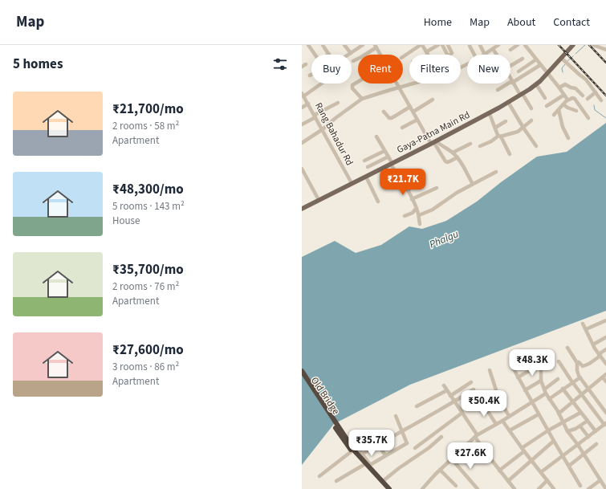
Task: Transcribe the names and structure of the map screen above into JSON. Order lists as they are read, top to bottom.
{
  "streets": {
    "highway": ["Old Bridge"],
    "main road": ["Gaya-Patna Main Rd"],
    "street": ["Rang Bahadur Rd"]
  },
  "crossings": [
    ["Gaya-Patna Main Rd", "Rang Bahadur Rd"]
  ],
  "water": ["Phalgu"],
  "page": {
    "header": "Map",
    "nav": [
      "Home",
      "Map",
      "About",
      "Contact"
    ],
    "heading": "5 homes",
    "chip": [
      "Buy",
      "Rent",
      "Filters",
      "New"
    ],
    "list": [
      {
        "name": "₹21,700/mo",
        "note": "2 rooms · 58 m² · Apartment"
      },
      {
        "name": "₹48,300/mo",
        "note": "5 rooms · 143 m² · House"
      },
      {
        "name": "₹35,700/mo",
        "note": "2 rooms · 76 m² · Apartment"
      },
      {
        "name": "₹27,600/mo",
        "note": "3 rooms · 86 m² · Apartment"
      }
    ],
    "price": [
      "₹21.7K",
      "₹48.3K",
      "₹50.4K",
      "₹35.7K",
      "₹27.6K"
    ]
  }
}
